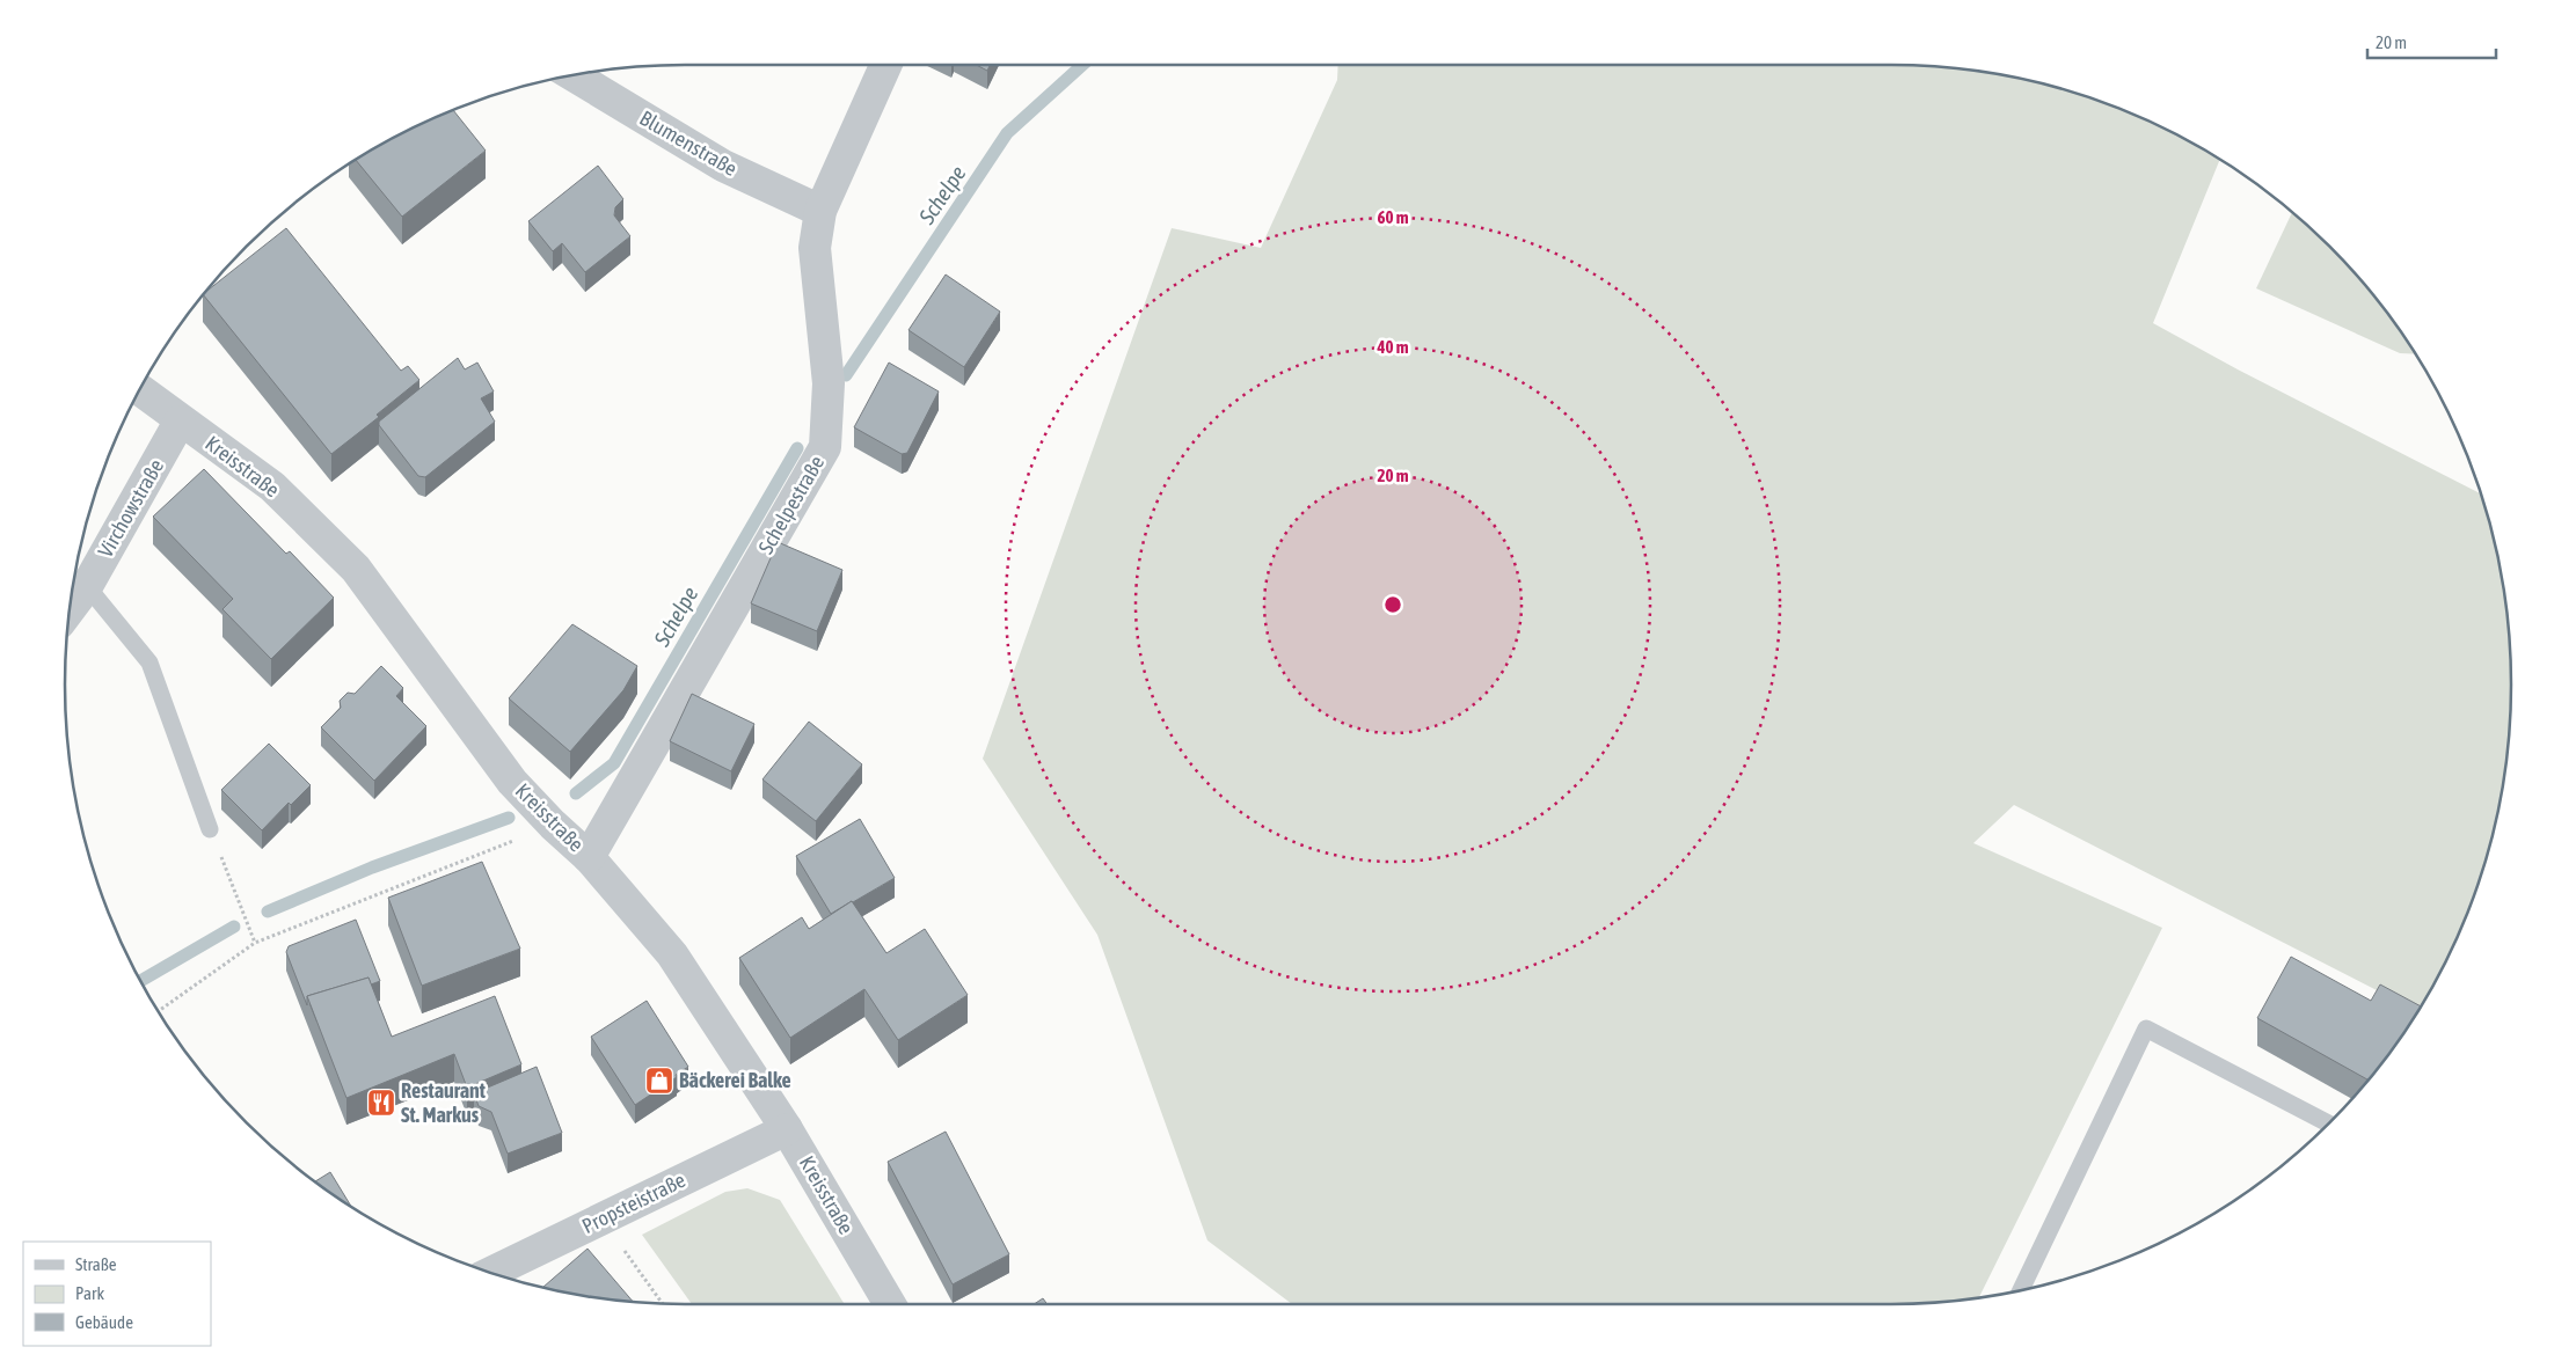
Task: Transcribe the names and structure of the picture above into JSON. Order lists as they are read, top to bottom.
{
  "streets": {
    "street": [
      "Blumenstraße",
      "Kreisstraße",
      "Schelpestraße",
      "Virchowstraße",
      "Propsteistraße"
    ]
  },
  "crossings": [
    ["Blumenstraße", "Schelpestraße"],
    ["Kreisstraße", "Schelpestraße"],
    ["Kreisstraße", "Virchowstraße"],
    ["Kreisstraße", "Propsteistraße"]
  ],
  "water": ["Schelpe"],
  "places": {
    "shop": ["Bäckerei Balke"],
    "restaurant": ["Restaurant St. Markus"]
  },
  "legend": ["Straße", "Park", "Gebäude"],
  "scale_bar": "20 m",
  "rings": ["60 m", "40 m", "20 m"]
}
